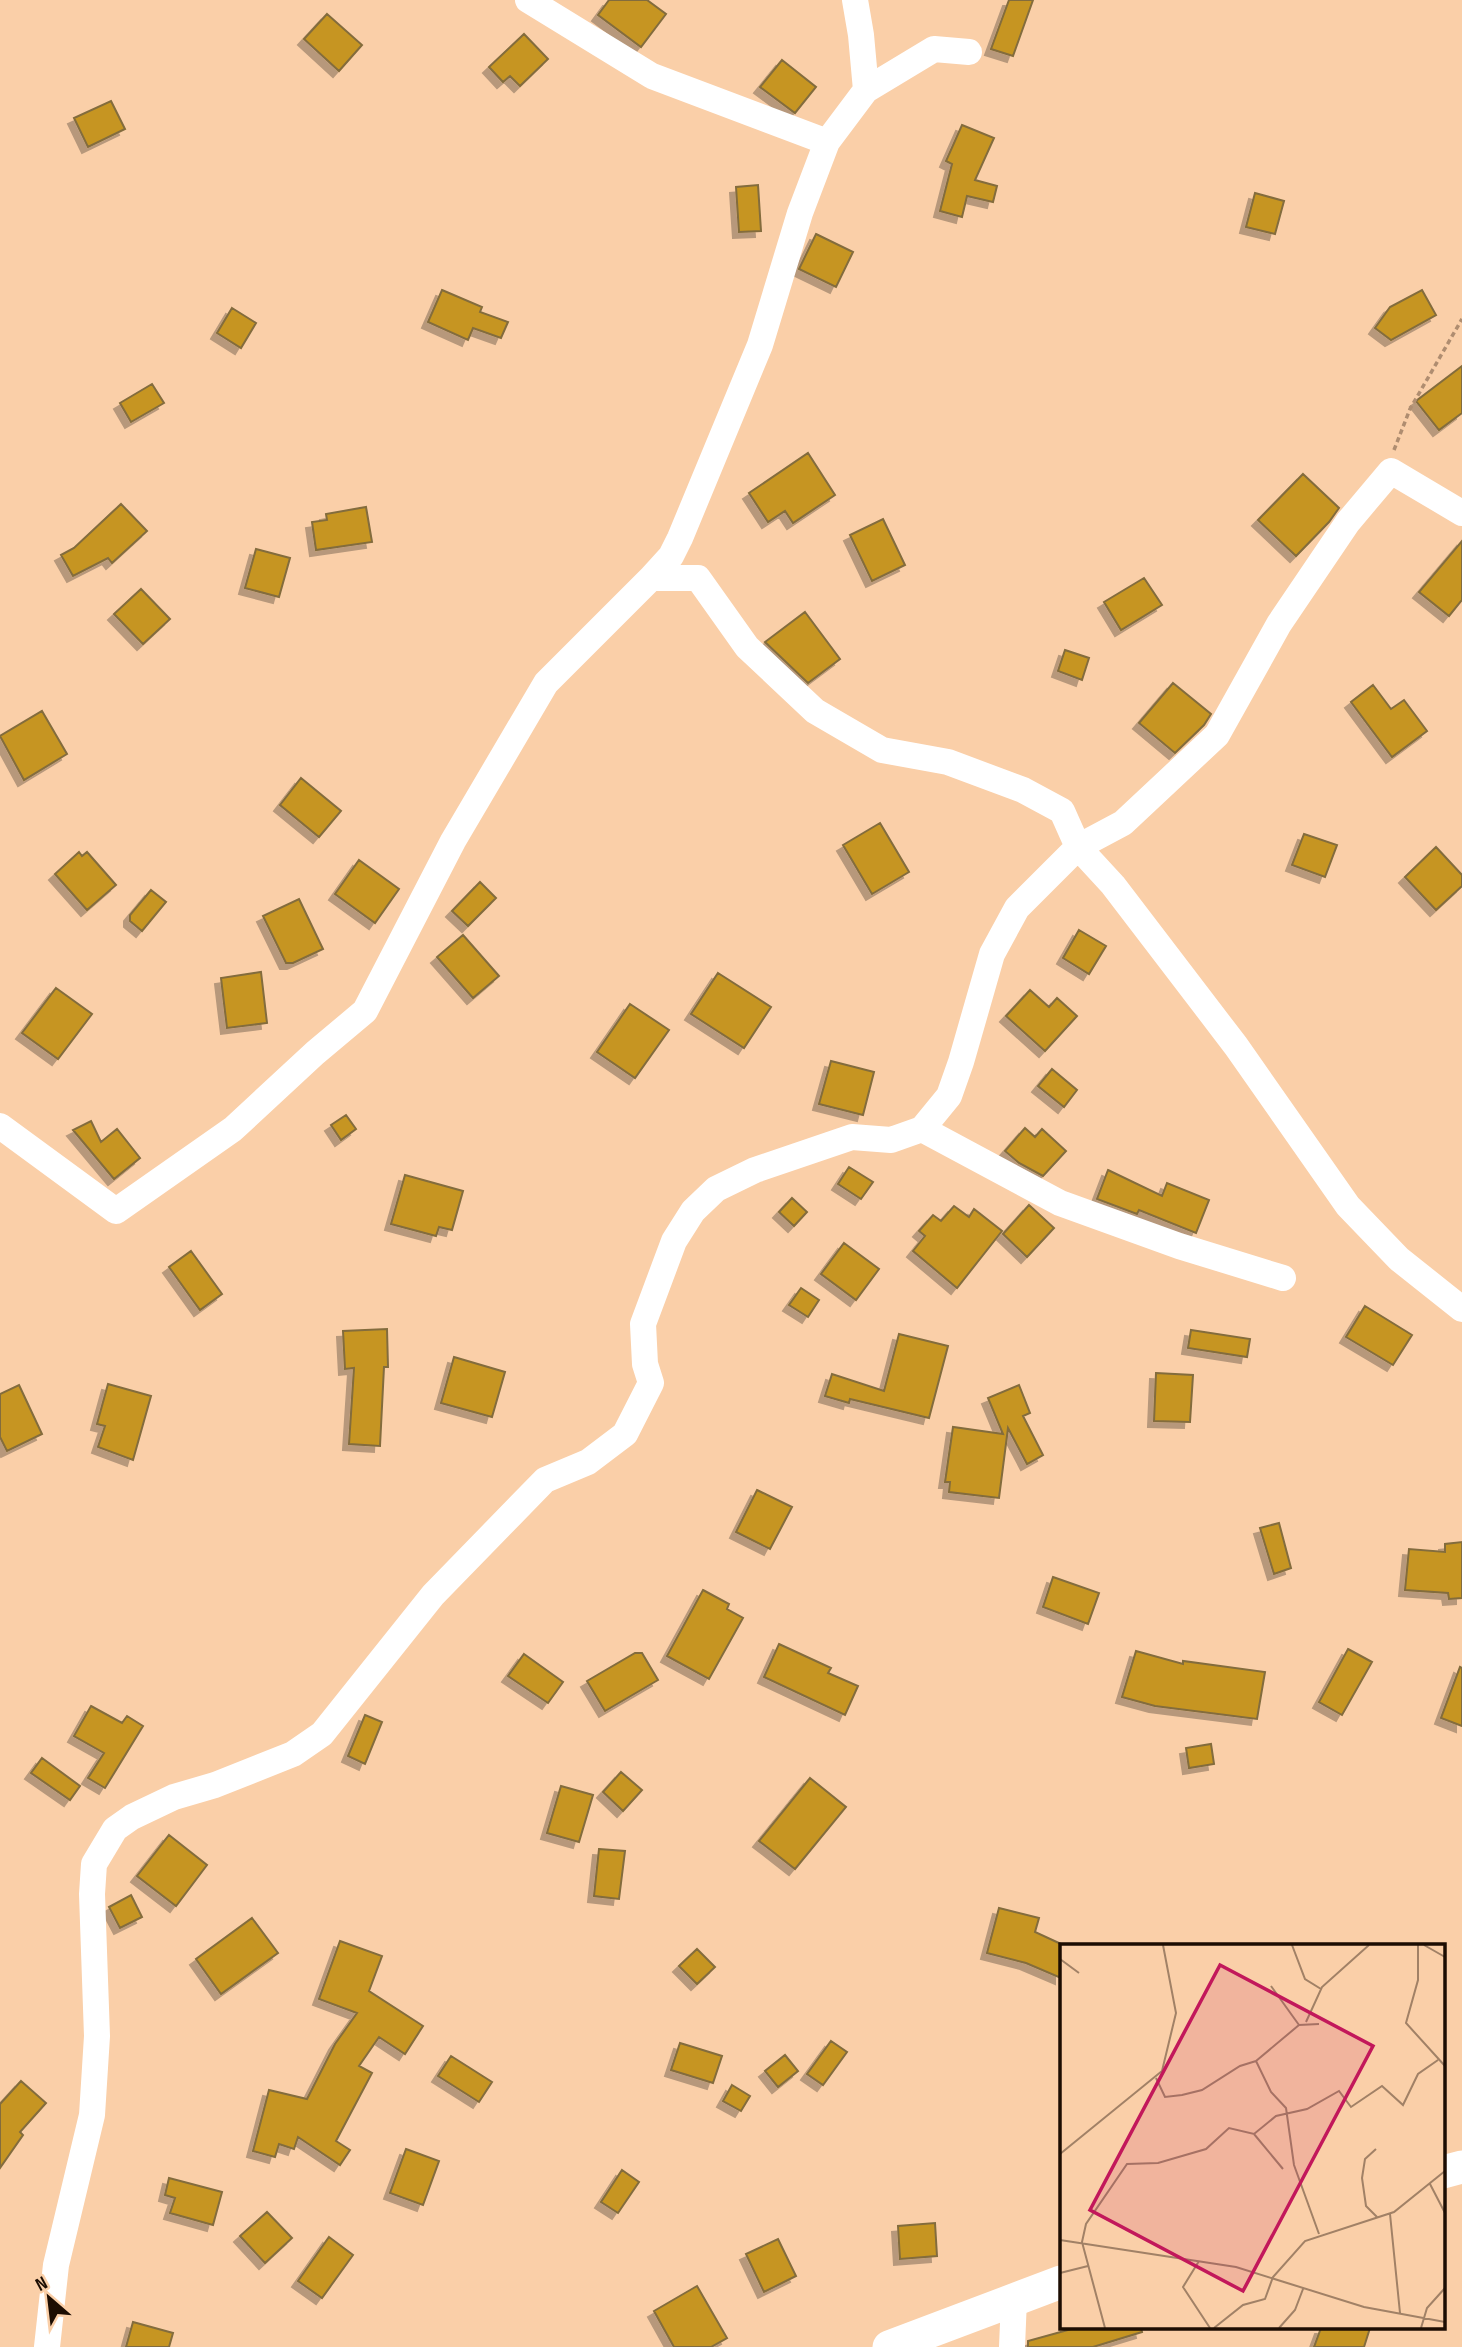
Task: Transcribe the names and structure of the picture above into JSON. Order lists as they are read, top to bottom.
{
  "north": "top left"
}
